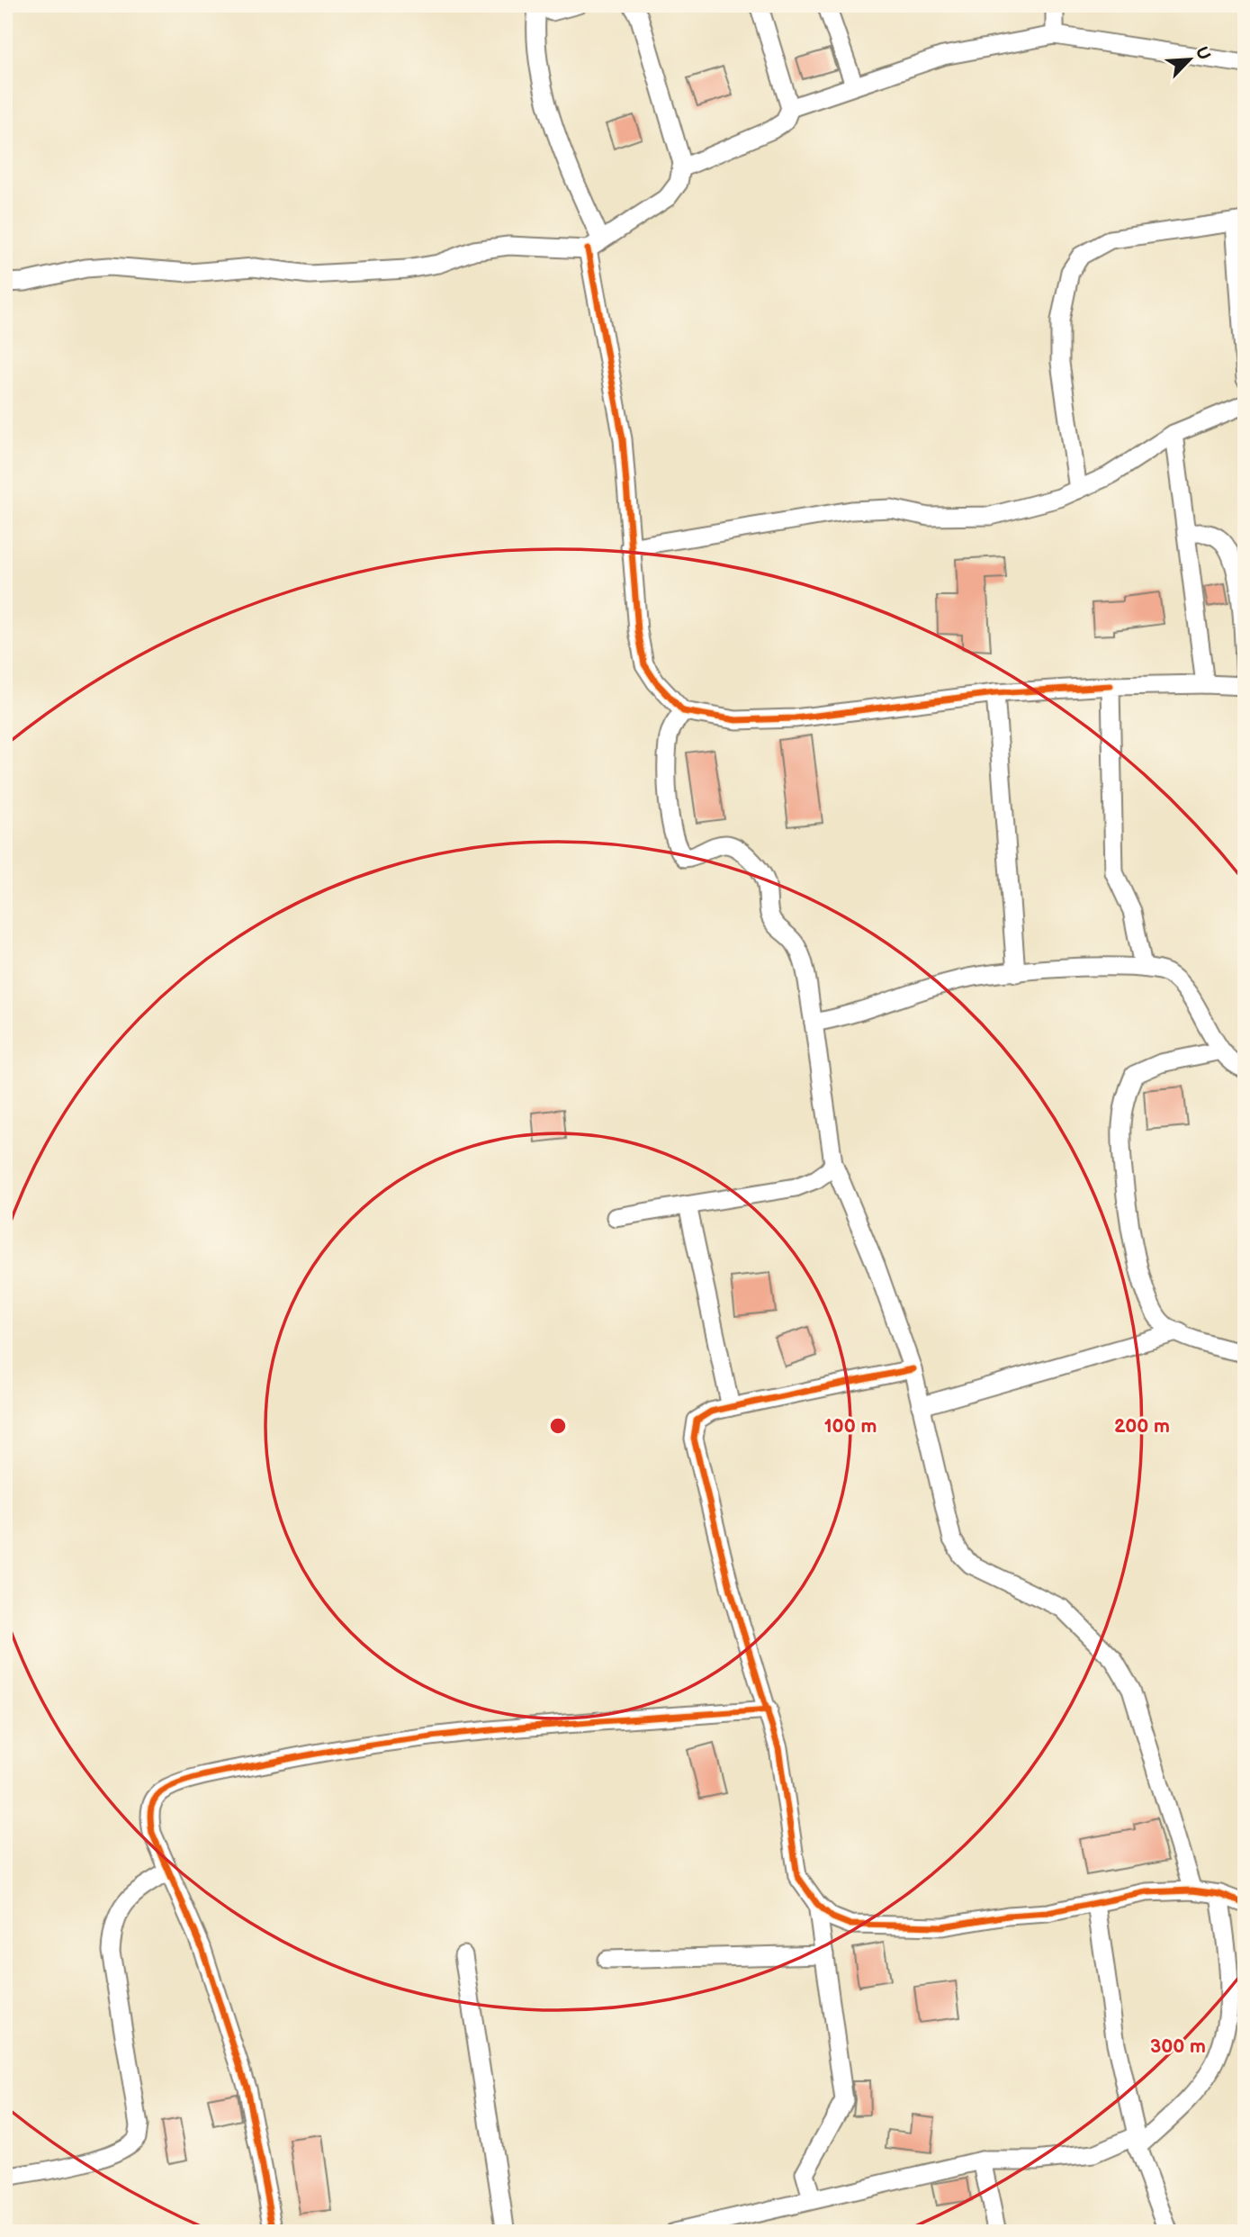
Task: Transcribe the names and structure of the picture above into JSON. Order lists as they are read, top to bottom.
{
  "north": "top right",
  "rings": ["100 m", "200 m", "300 m"]
}
